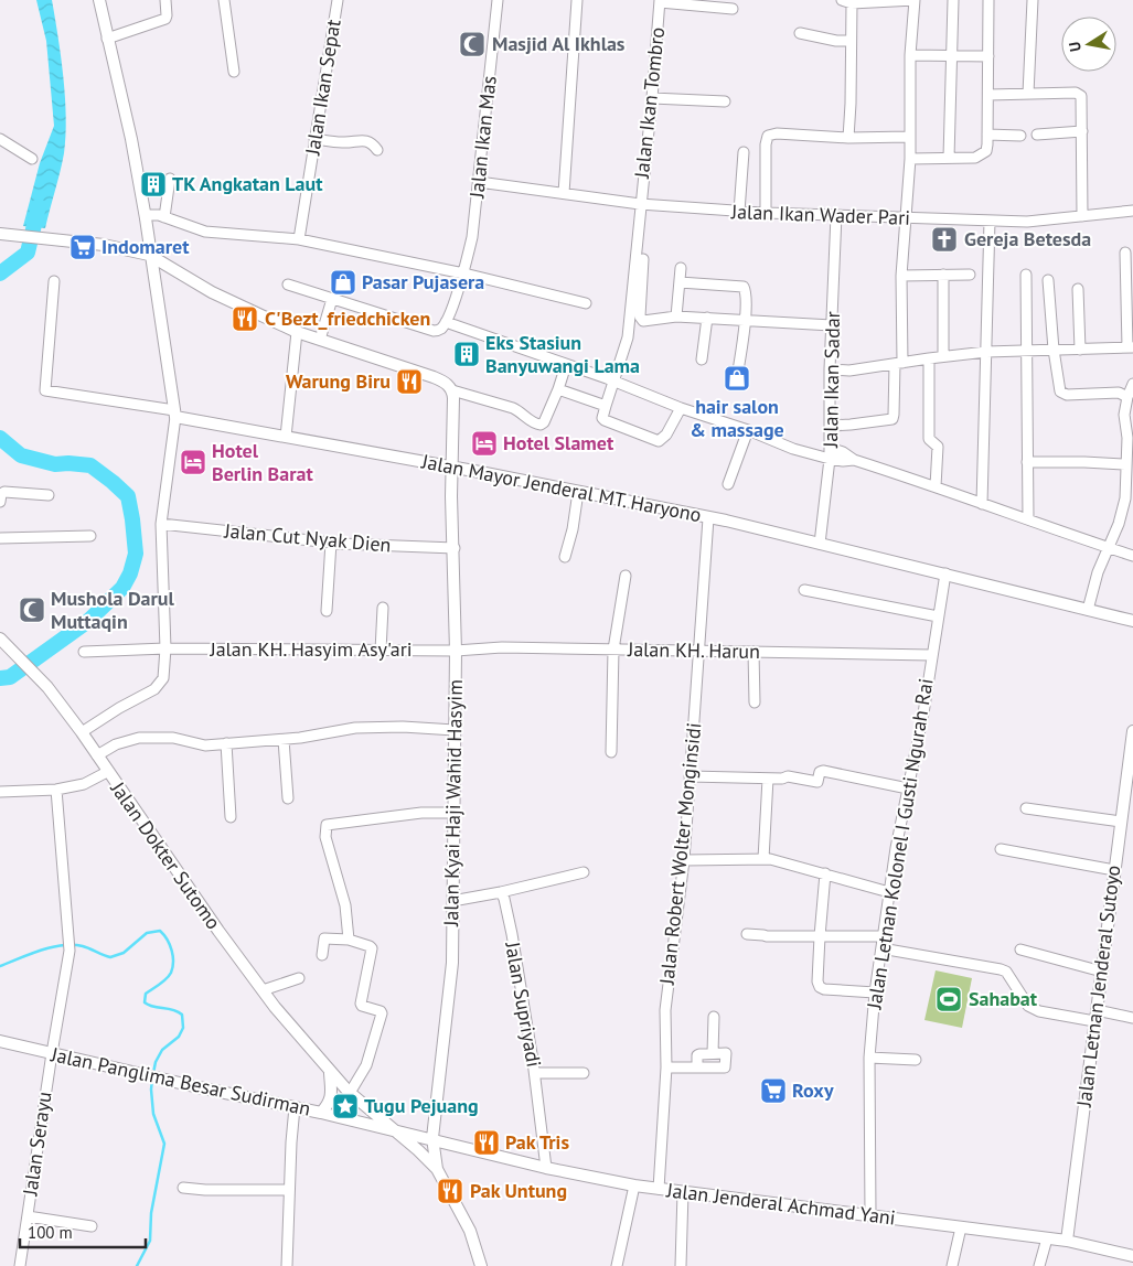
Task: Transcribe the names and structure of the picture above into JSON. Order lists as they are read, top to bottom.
{
  "streets": {
    "main road": [
      "Jalan Mayor Jenderal MT. Haryono",
      "Jalan Kyai Haji Wahid Hasyim",
      "Jalan Dokter Sutomo",
      "Jalan Letnan Jenderal Sutoyo",
      "Jalan Panglima Besar Sudirman",
      "Jalan Jenderal Achmad Yani"
    ],
    "street": [
      "Jalan Ikan Sepat",
      "Jalan Ikan Tombro",
      "Jalan Ikan Mas",
      "Jalan Ikan Wader Pari",
      "Jalan Ikan Sadar",
      "Jalan Cut Nyak Dien",
      "Jalan KH. Hasyim Asy'ari",
      "Jalan KH. Harun",
      "Jalan Letnan Kolonel I Gusti Ngurah Rai",
      "Jalan Robert Wolter Monginsidi",
      "Jalan Supriyadi",
      "Jalan Serayu"
    ]
  },
  "crossings": [
    ["Jalan Ikan Tombro", "Jalan Ikan Wader Pari"],
    ["Jalan Ikan Mas", "Jalan Ikan Wader Pari"],
    ["Jalan Ikan Wader Pari", "Jalan Ikan Sadar"],
    ["Jalan Ikan Sadar", "Jalan Mayor Jenderal MT. Haryono"],
    ["Jalan Mayor Jenderal MT. Haryono", "Jalan Kyai Haji Wahid Hasyim"],
    ["Jalan Mayor Jenderal MT. Haryono", "Jalan Letnan Kolonel I Gusti Ngurah Rai"],
    ["Jalan Mayor Jenderal MT. Haryono", "Jalan Robert Wolter Monginsidi"],
    ["Jalan Cut Nyak Dien", "Jalan Kyai Haji Wahid Hasyim"],
    ["Jalan KH. Hasyim Asy'ari", "Jalan KH. Harun"],
    ["Jalan KH. Hasyim Asy'ari", "Jalan Kyai Haji Wahid Hasyim"],
    ["Jalan KH. Harun", "Jalan Kyai Haji Wahid Hasyim"],
    ["Jalan KH. Harun", "Jalan Letnan Kolonel I Gusti Ngurah Rai"],
    ["Jalan KH. Harun", "Jalan Robert Wolter Monginsidi"],
    ["Jalan Kyai Haji Wahid Hasyim", "Jalan Dokter Sutomo"],
    ["Jalan Kyai Haji Wahid Hasyim", "Jalan Panglima Besar Sudirman"],
    ["Jalan Kyai Haji Wahid Hasyim", "Jalan Jenderal Achmad Yani"],
    ["Jalan Letnan Kolonel I Gusti Ngurah Rai", "Jalan Jenderal Achmad Yani"],
    ["Jalan Robert Wolter Monginsidi", "Jalan Jenderal Achmad Yani"],
    ["Jalan Dokter Sutomo", "Jalan Panglima Besar Sudirman"],
    ["Jalan Letnan Jenderal Sutoyo", "Jalan Jenderal Achmad Yani"],
    ["Jalan Supriyadi", "Jalan Jenderal Achmad Yani"],
    ["Jalan Panglima Besar Sudirman", "Jalan Serayu"],
    ["Jalan Panglima Besar Sudirman", "Jalan Jenderal Achmad Yani"]
  ],
  "places": {
    "mosque": ["Masjid Al Ikhlas", "Mushola Darul Muttaqin"],
    "building": ["TK Angkatan Laut", "Eks Stasiun Banyuwangi Lama"],
    "church": ["Gereja Betesda"],
    "supermarket": ["Indomaret", "Roxy"],
    "shop": ["Pasar Pujasera", "hair salon & massage"],
    "restaurant": [
      "C'Bezt_friedchicken",
      "Warung Biru",
      "Pak Tris",
      "Pak Untung"
    ],
    "hotel": ["Hotel Slamet", "Hotel Berlin Barat"],
    "sports": ["Sahabat"],
    "place": ["Tugu Pejuang"]
  },
  "scale_bar": "100 m",
  "north": "left"
}
